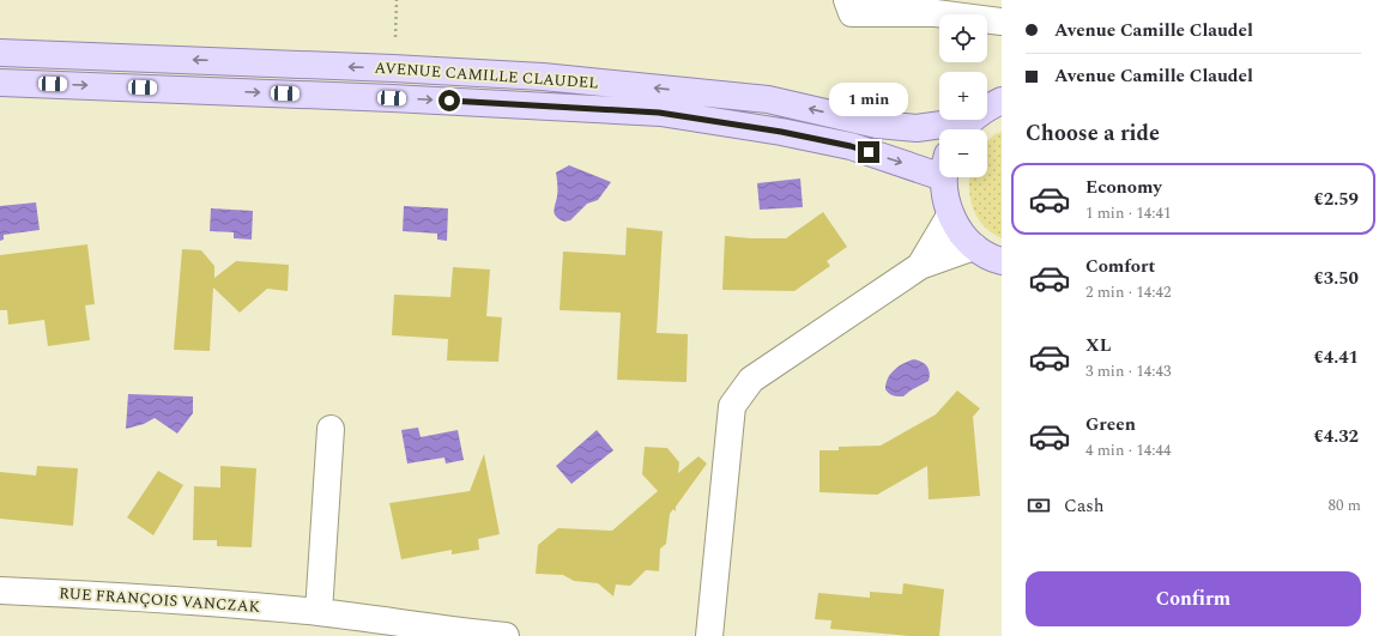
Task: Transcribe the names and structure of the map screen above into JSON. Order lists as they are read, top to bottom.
{
  "streets": {
    "main road": ["AVENUE CAMILLE CLAUDEL"],
    "street": ["RUE FRANÇOIS VANCZAK"]
  },
  "page": {
    "banner": ["Avenue Camille Claudel", "Avenue Camille Claudel"],
    "map_buttons": ["+", "−"],
    "bubble": "1 min",
    "heading": "Choose a ride",
    "list": [
      {
        "name": "Economy",
        "note": "1 min · 14:41",
        "value": "€2.59"
      },
      {
        "name": "Comfort",
        "note": "2 min · 14:42",
        "value": "€3.50"
      },
      {
        "name": "XL",
        "note": "3 min · 14:43",
        "value": "€4.41"
      },
      {
        "name": "Green",
        "note": "4 min · 14:44",
        "value": "€4.32"
      }
    ],
    "pay": ["Cash", "80 m"],
    "buttons": "Confirm"
  }
}
